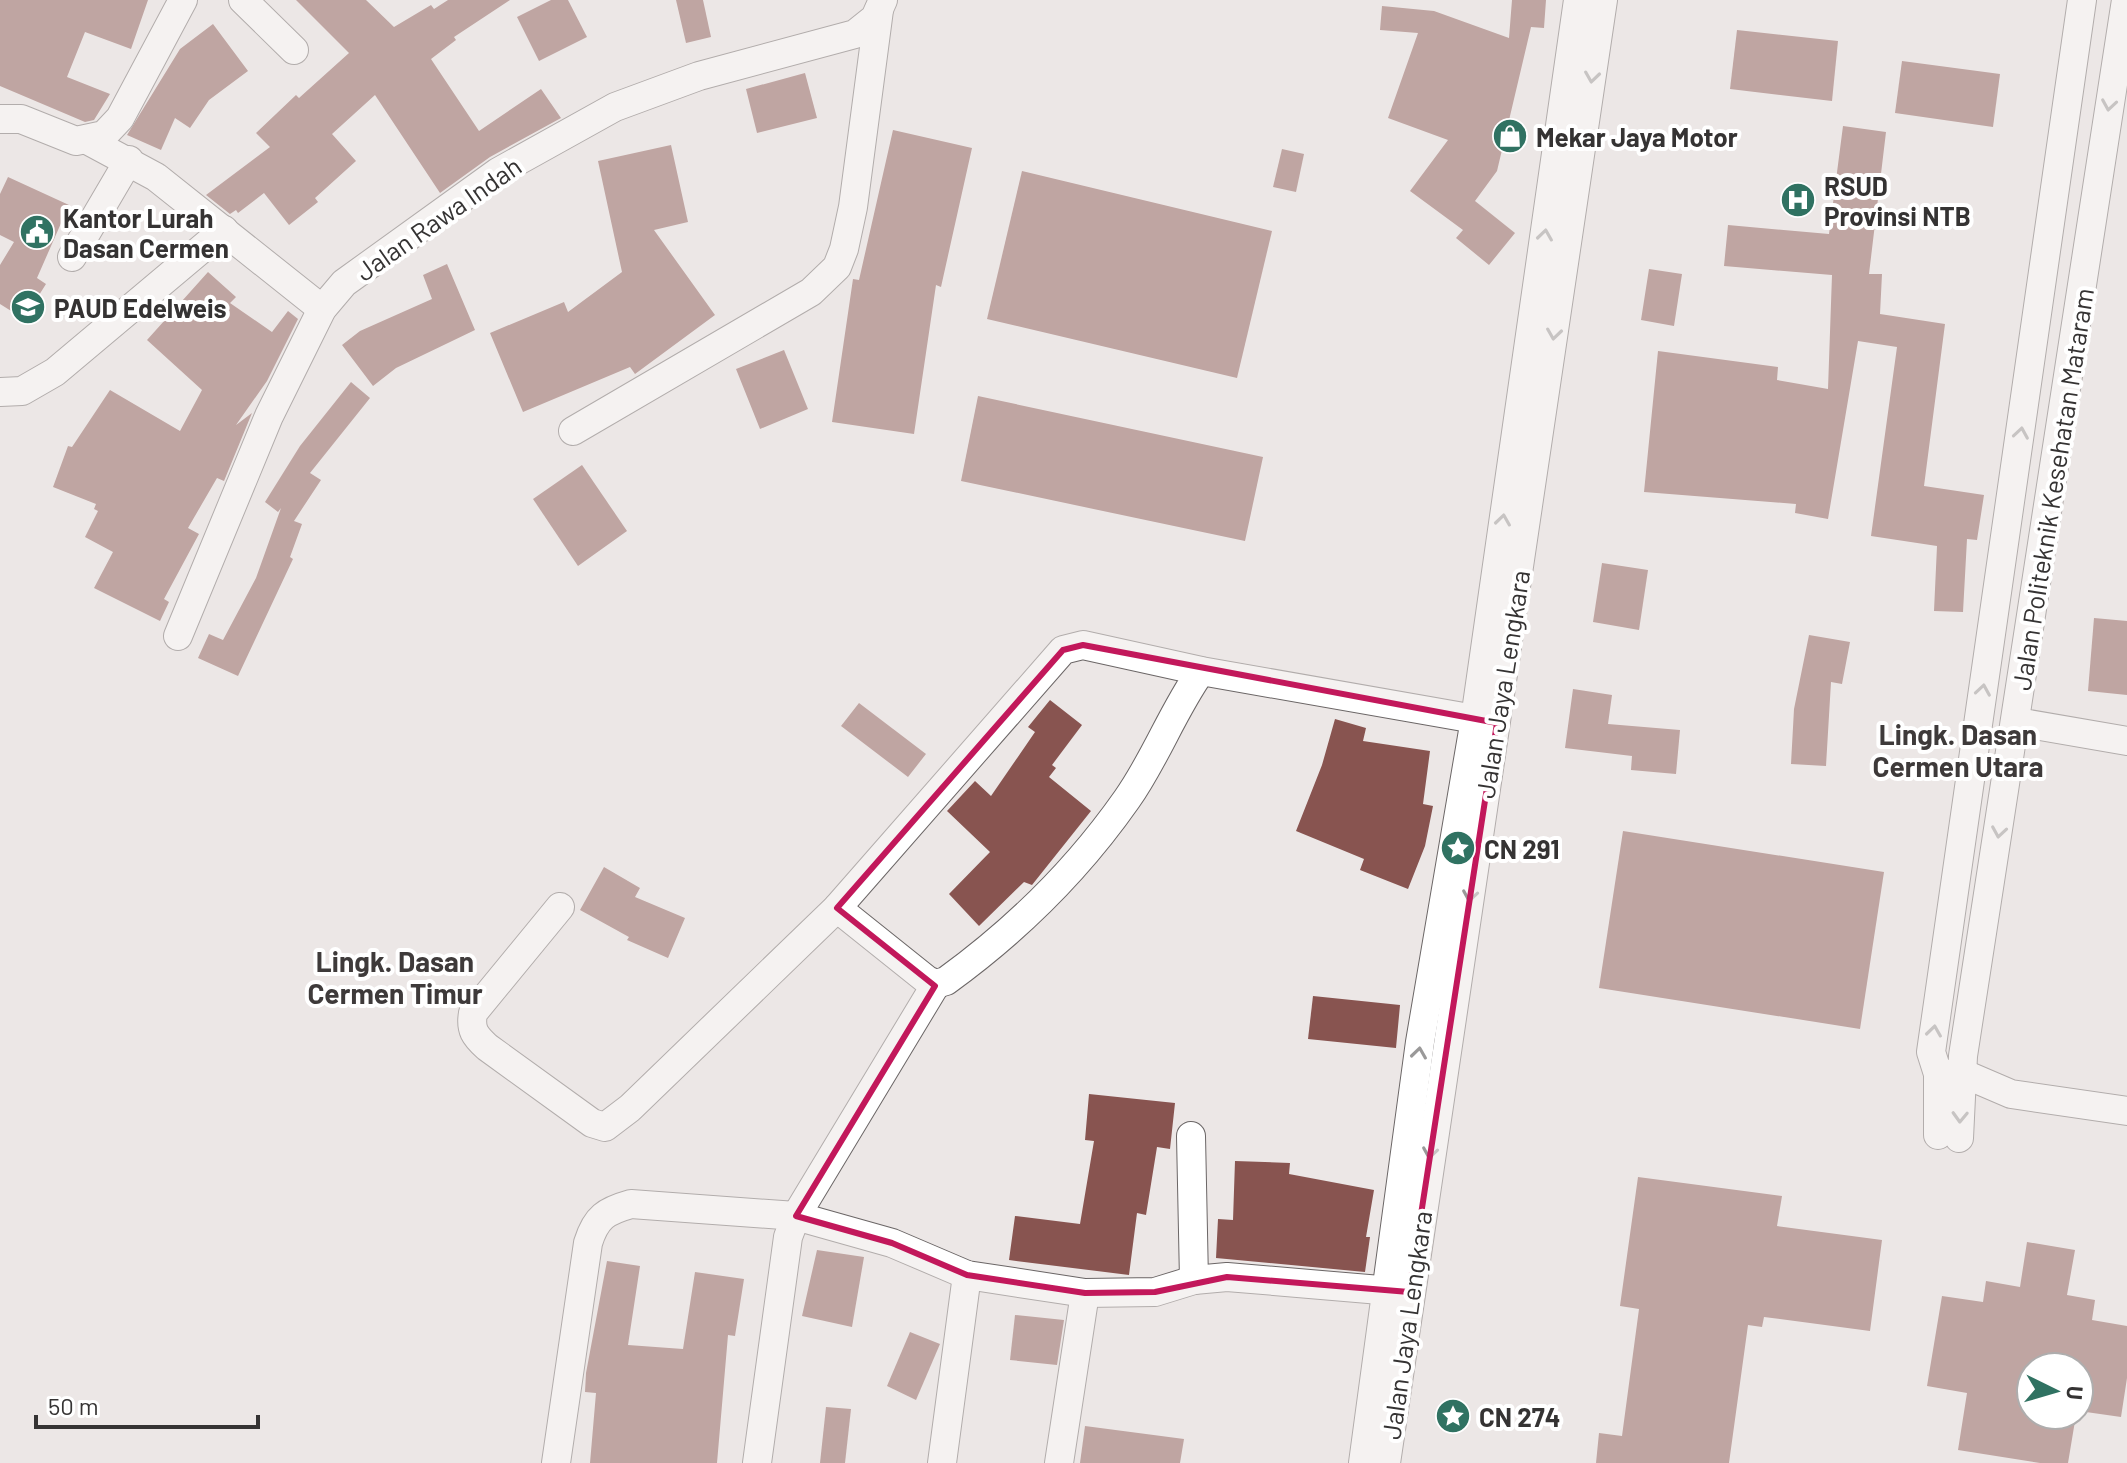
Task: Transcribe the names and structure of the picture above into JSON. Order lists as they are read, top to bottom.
{
  "streets": {
    "street": ["Jalan Rawa Indah", "Jalan Politeknik Kesehatan Mataram", "Jalan Jaya Lengkara"]
  },
  "districts": ["Lingk. Dasan Cermen Utara", "Lingk. Dasan Cermen Timur"],
  "places": {
    "shop": ["Mekar Jaya Motor"],
    "hospital": ["RSUD Provinsi NTB"],
    "public building": ["Kantor Lurah Dasan Cermen"],
    "school or university": ["PAUD Edelweis"],
    "place": ["CN 291", "CN 274"]
  },
  "scale_bar": "50 m",
  "north": "right"
}
